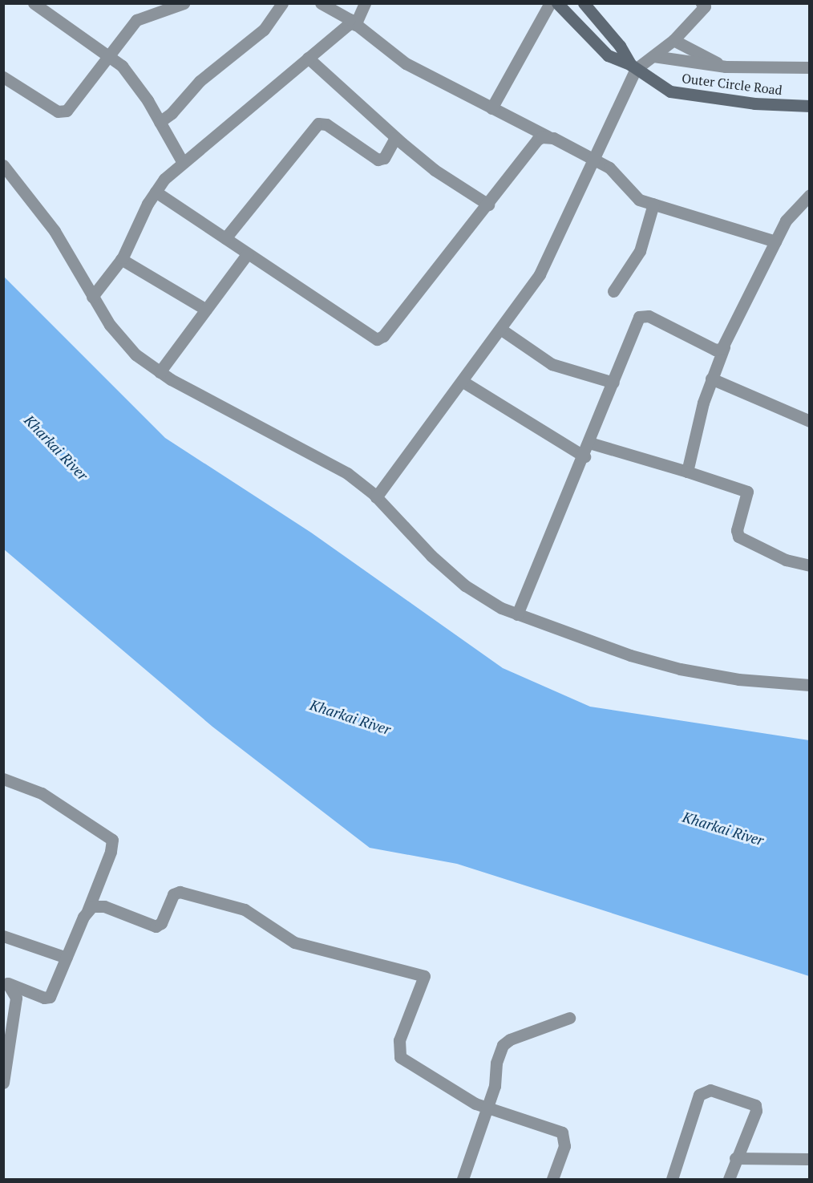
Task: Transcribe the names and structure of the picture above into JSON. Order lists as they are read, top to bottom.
{
  "streets": {
    "main road": ["Outer Circle Road"]
  },
  "water": ["Kharkai River"]
}
